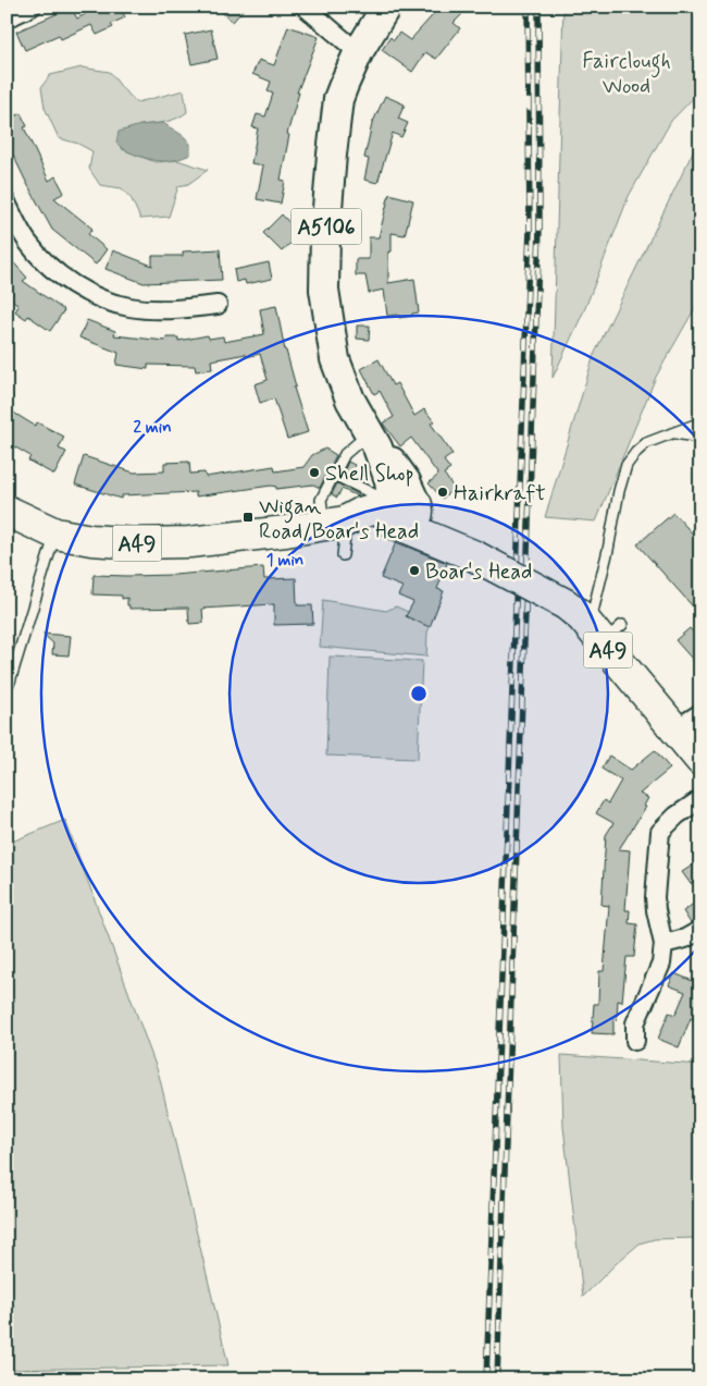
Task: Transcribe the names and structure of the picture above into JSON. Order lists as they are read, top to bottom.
{
  "streets": {
    "highway": ["A49"],
    "main road": ["A5106"]
  },
  "crossings": [
    ["A5106", "A49"]
  ],
  "parks": ["Fairclough Wood"],
  "places": {
    "other": ["Shell Shop", "Hairkraft", "Boar's Head"],
    "transit": ["Wigan Road/Boar's Head"]
  },
  "rings": ["2 min", "1 min"]
}
